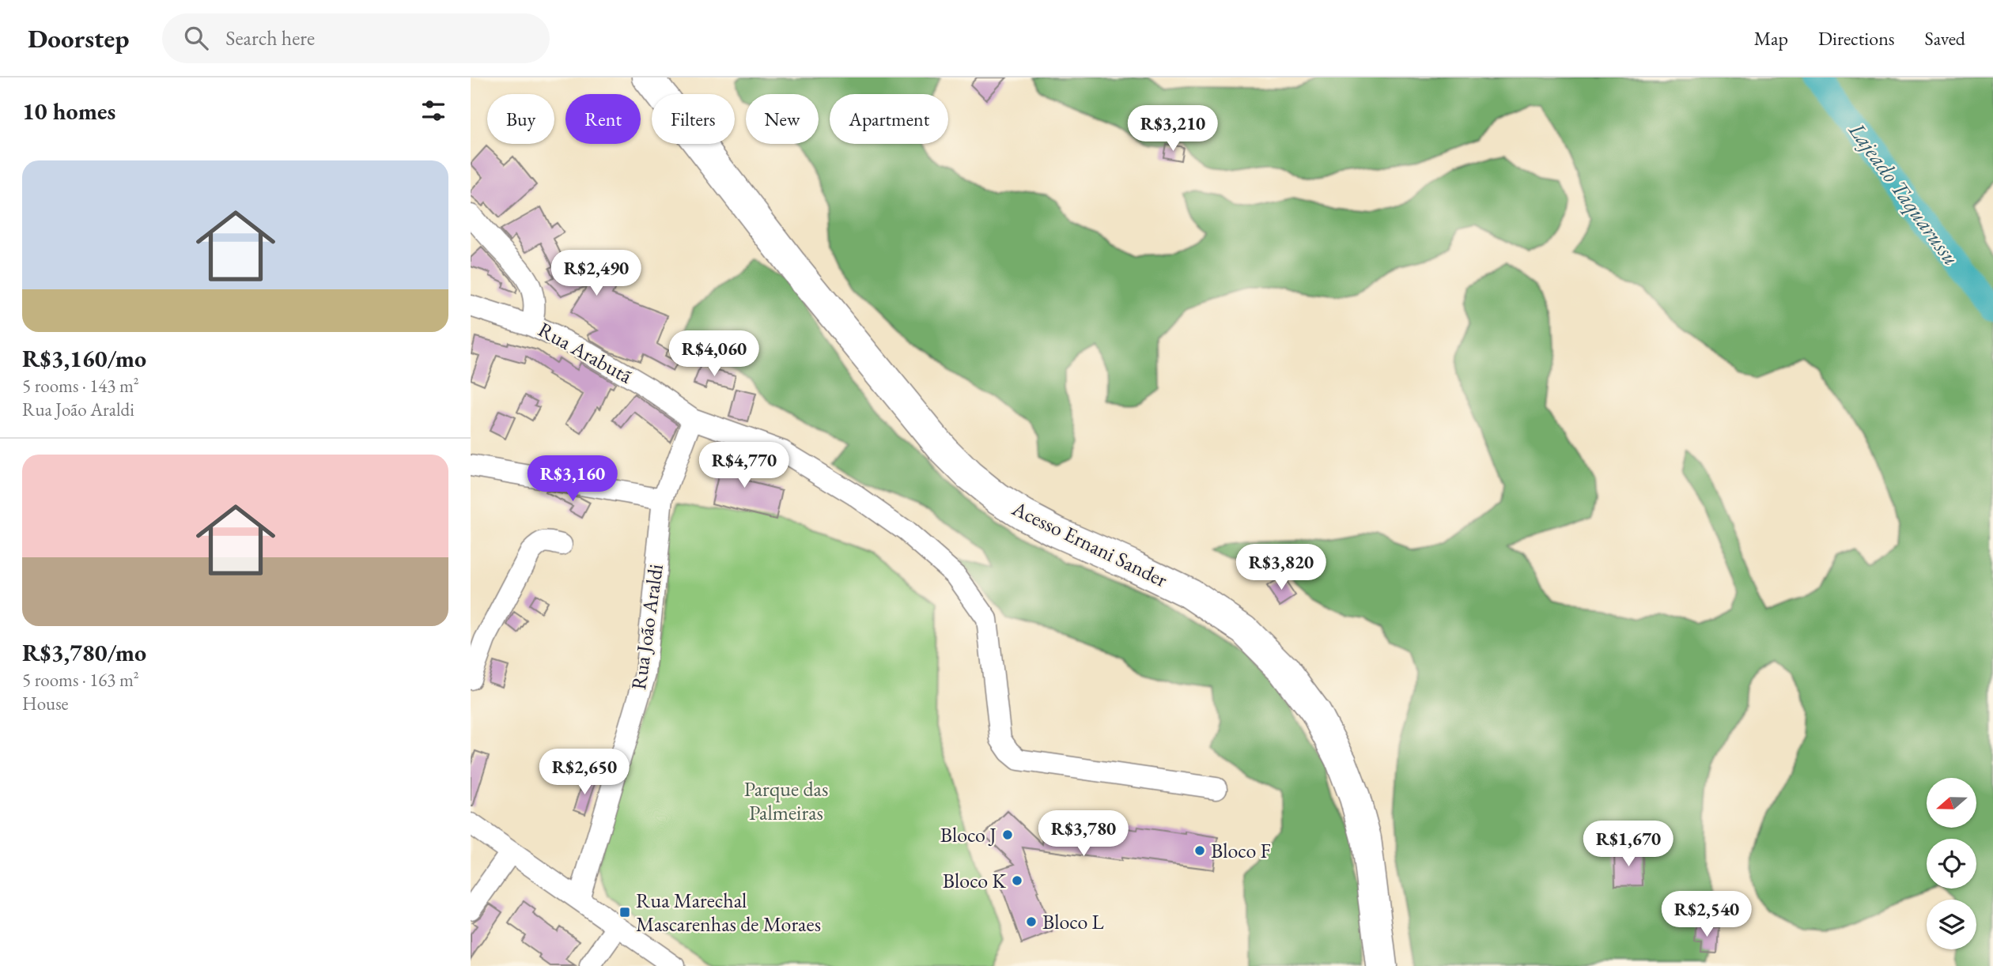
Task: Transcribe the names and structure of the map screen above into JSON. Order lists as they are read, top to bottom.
{
  "streets": {
    "highway": ["Acesso Ernani Sander"],
    "street": ["Rua Arabutã", "Rua João Araldi"]
  },
  "crossings": [
    ["Rua Arabutã", "Rua João Araldi"]
  ],
  "water": ["Lajeado Taquarussu"],
  "parks": ["Parque das Palmeiras"],
  "places": {
    "other": [
      "Bloco J",
      "Bloco F",
      "Bloco K",
      "Bloco L"
    ],
    "transit": ["Rua Marechal Mascarenhas de Moraes"]
  },
  "north": "left",
  "page": {
    "header": "Doorstep",
    "search": "Search here",
    "nav": ["Map", "Directions", "Saved"],
    "heading": "10 homes",
    "chip": [
      "Buy",
      "Rent",
      "Filters",
      "New",
      "Apartment"
    ],
    "price": [
      "R$3,210",
      "R$2,490",
      "R$4,060",
      "R$4,770",
      "R$3,160",
      "R$3,820",
      "R$2,650",
      "R$3,780",
      "R$1,670",
      "R$2,540"
    ],
    "list": [
      {
        "name": "R$3,160/mo",
        "note": "5 rooms · 143 m² · Rua João Araldi"
      },
      {
        "name": "R$3,780/mo",
        "note": "5 rooms · 163 m² · House"
      }
    ]
  }
}
